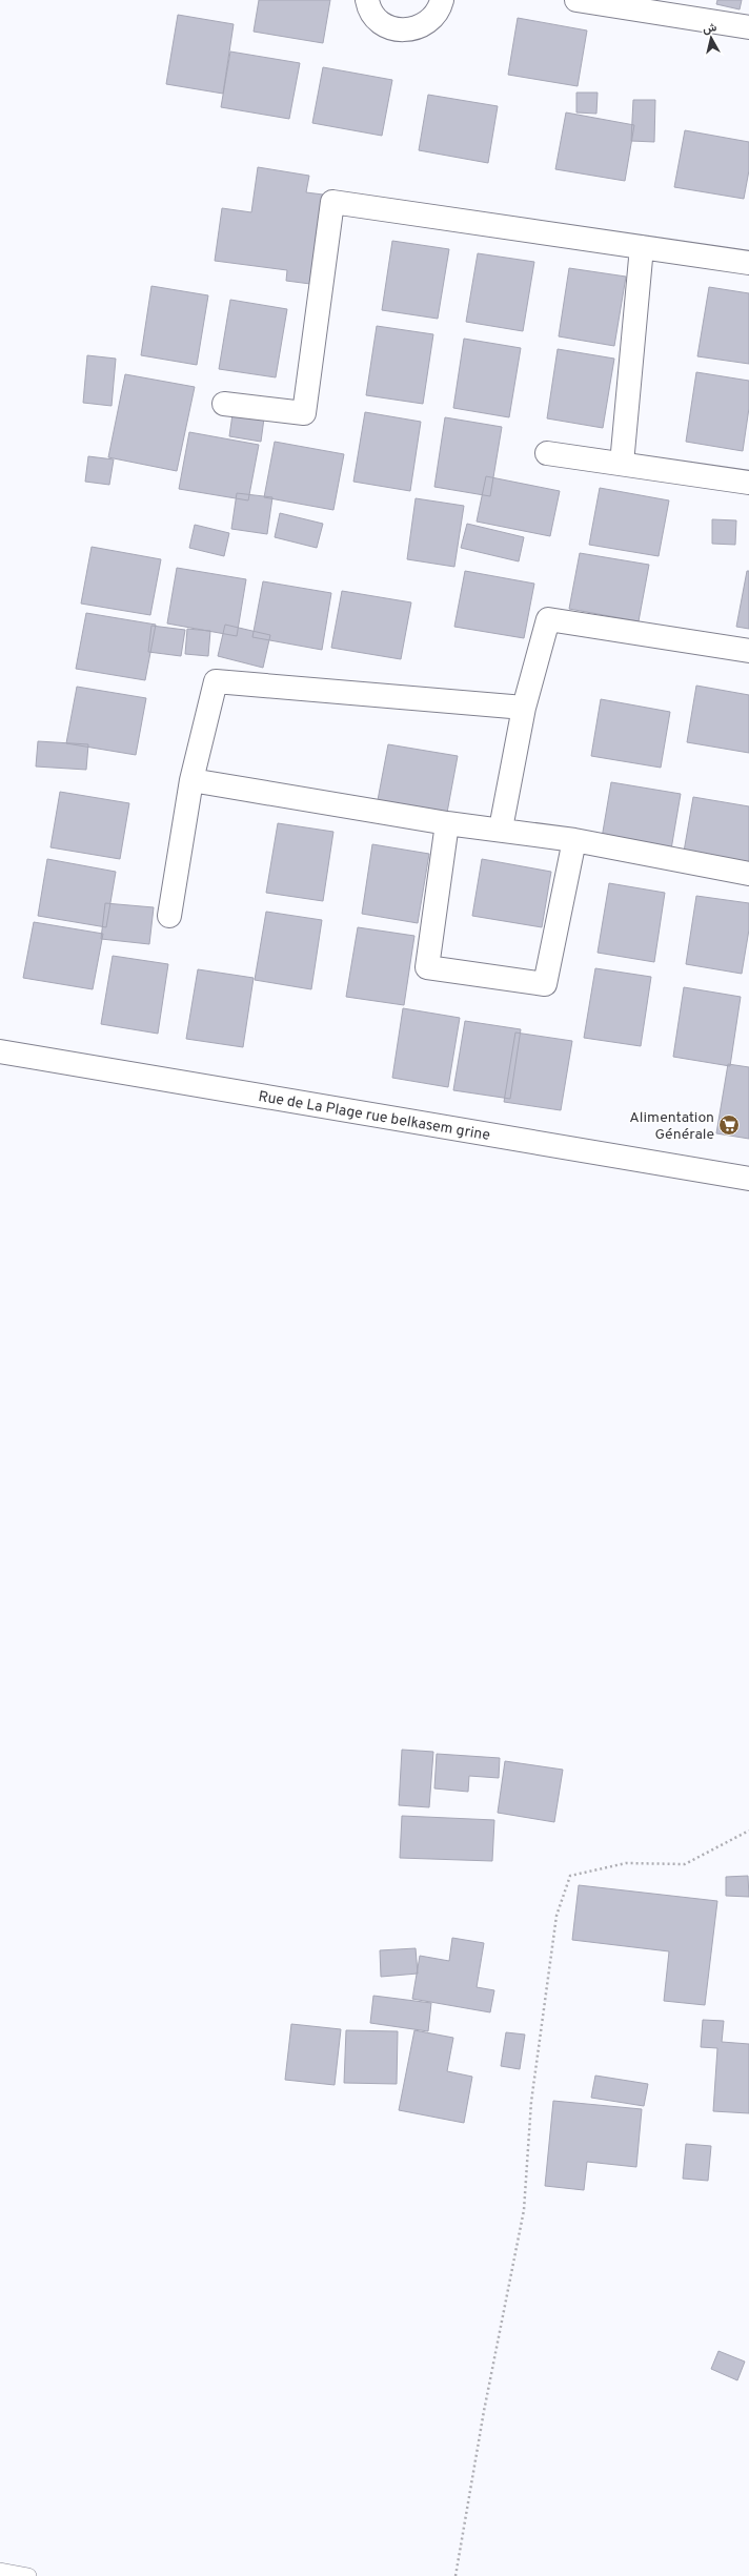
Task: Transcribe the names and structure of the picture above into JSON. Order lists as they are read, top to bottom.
{
  "streets": {
    "street": ["Rue de La Plage rue belkasem grine"]
  },
  "places": {
    "supermarket": ["Alimentation Générale"]
  },
  "north": "top"
}
